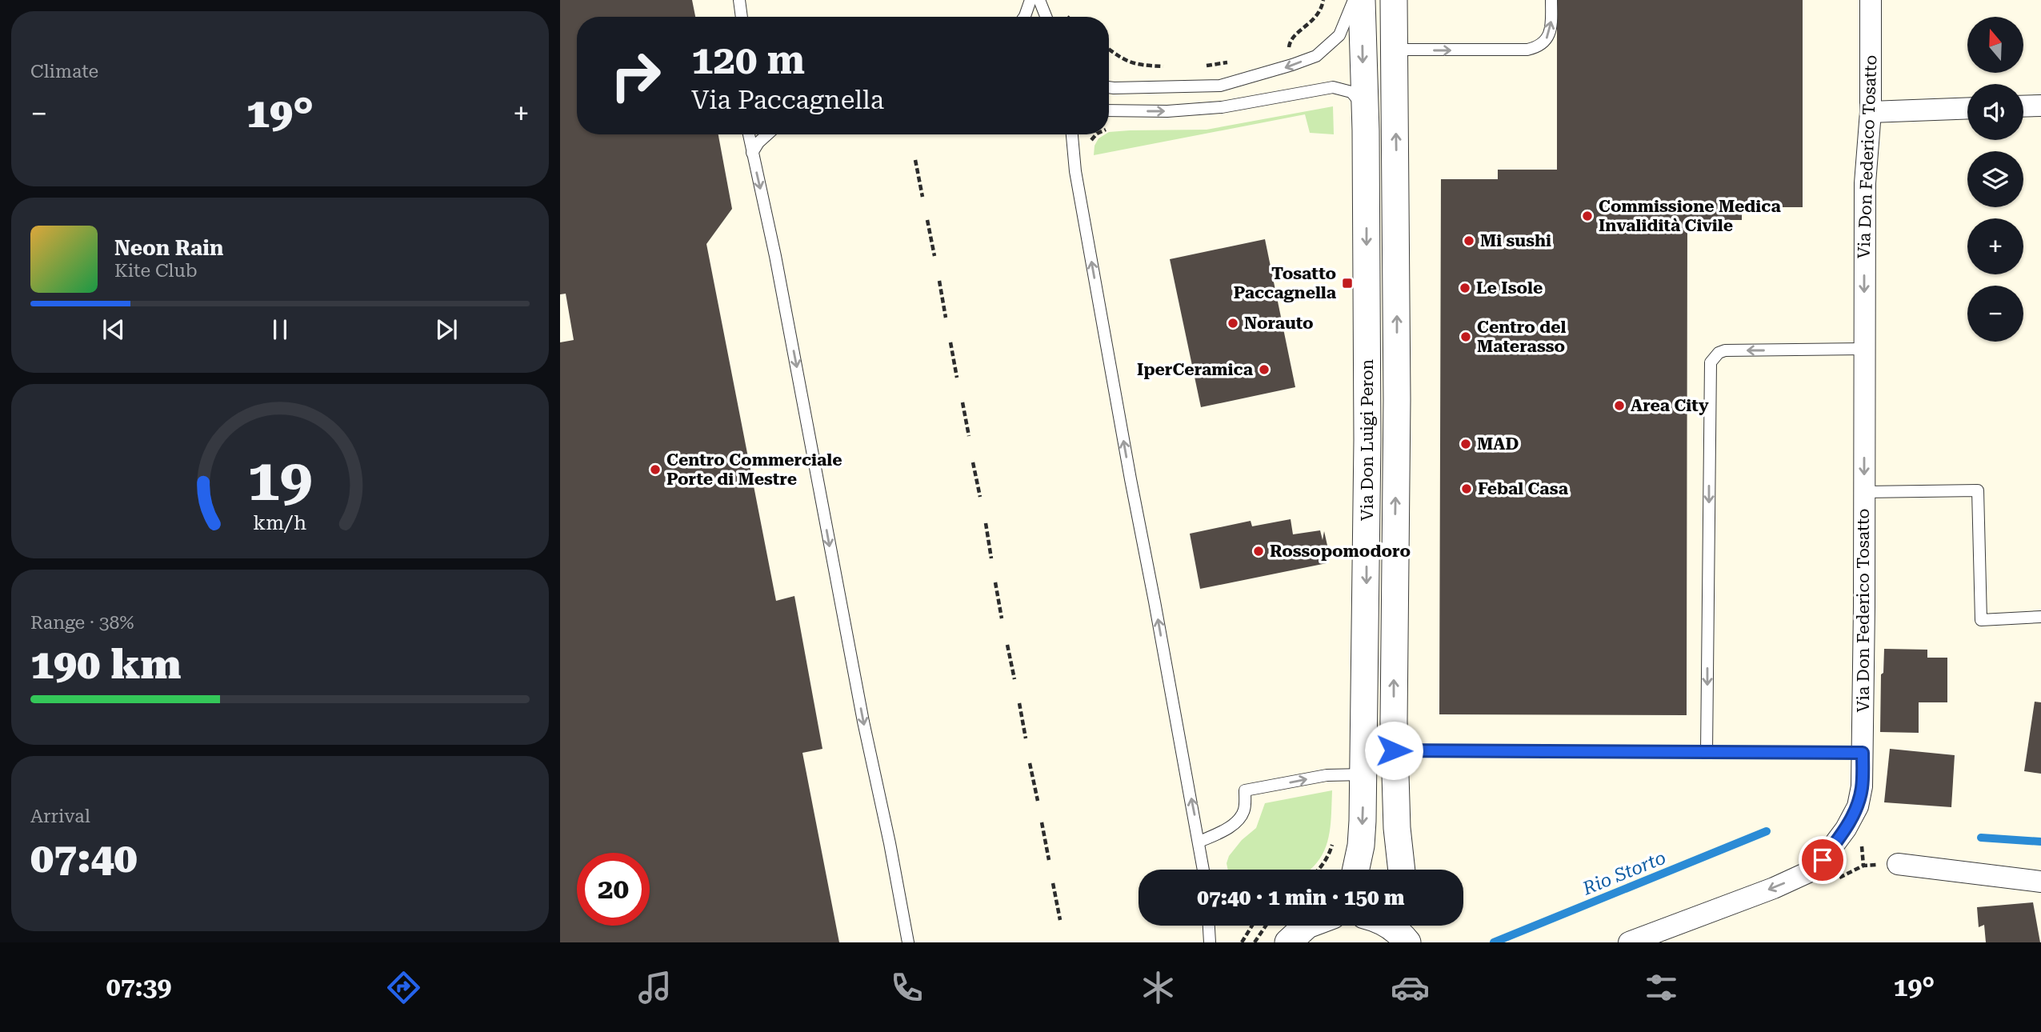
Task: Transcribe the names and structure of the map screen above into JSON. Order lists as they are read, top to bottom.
{
  "streets": {
    "street": ["Via Don Federico Tosatto", "Via Don Luigi Peron"]
  },
  "one_way": ["Via Don Federico Tosatto"],
  "water": ["Rio Storto"],
  "places": {
    "other": [
      "Commissione Medica Invalidità Civile",
      "Mi sushi",
      "Le Isole",
      "Norauto",
      "Centro del Materasso",
      "IperCeramica",
      "Area City",
      "MAD",
      "Centro Commerciale Porte di Mestre",
      "Febal Casa",
      "Rossopomodoro"
    ],
    "transit": ["Tosatto Paccagnella"]
  },
  "north": "top",
  "page": {
    "tile": [
      "Climate",
      ["Range · 38%", "190 km"],
      ["Arrival", "07:40"]
    ],
    "map_buttons": ["+", "−"],
    "turn": ["120 m", "Via Paccagnella"],
    "heat": ["−", "19°", "+"],
    "song": ["Neon Rain", "Kite Club"],
    "limit": "20",
    "trip": "07:40 · 1 min · 150 m",
    "tabs": ["07:39", "19°"],
    "gauge": ["19", "km/h"]
  }
}
